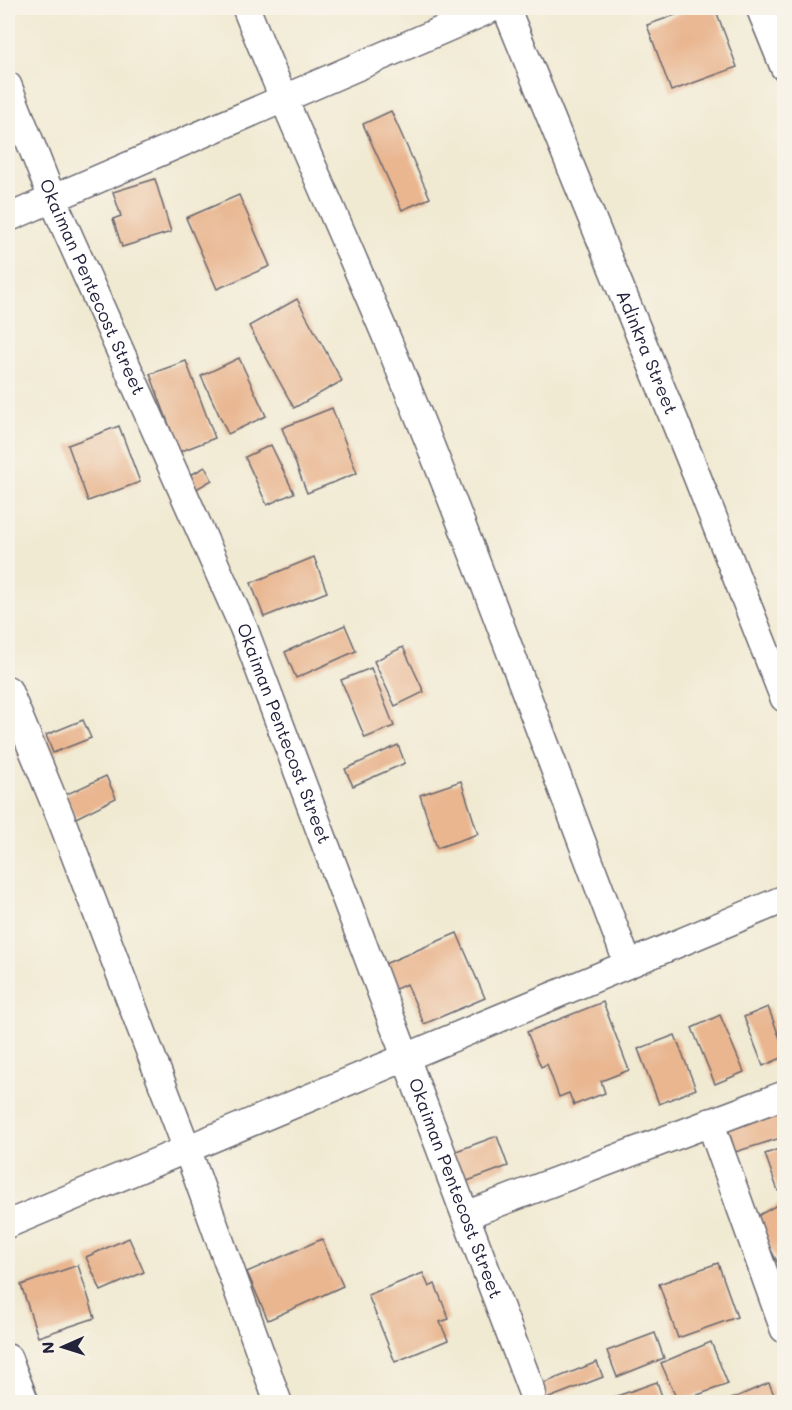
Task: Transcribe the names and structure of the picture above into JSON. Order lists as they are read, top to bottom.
{
  "streets": {
    "street": ["Okaiman Pentecost Street", "Adinkra Street"]
  },
  "north": "left"
}
